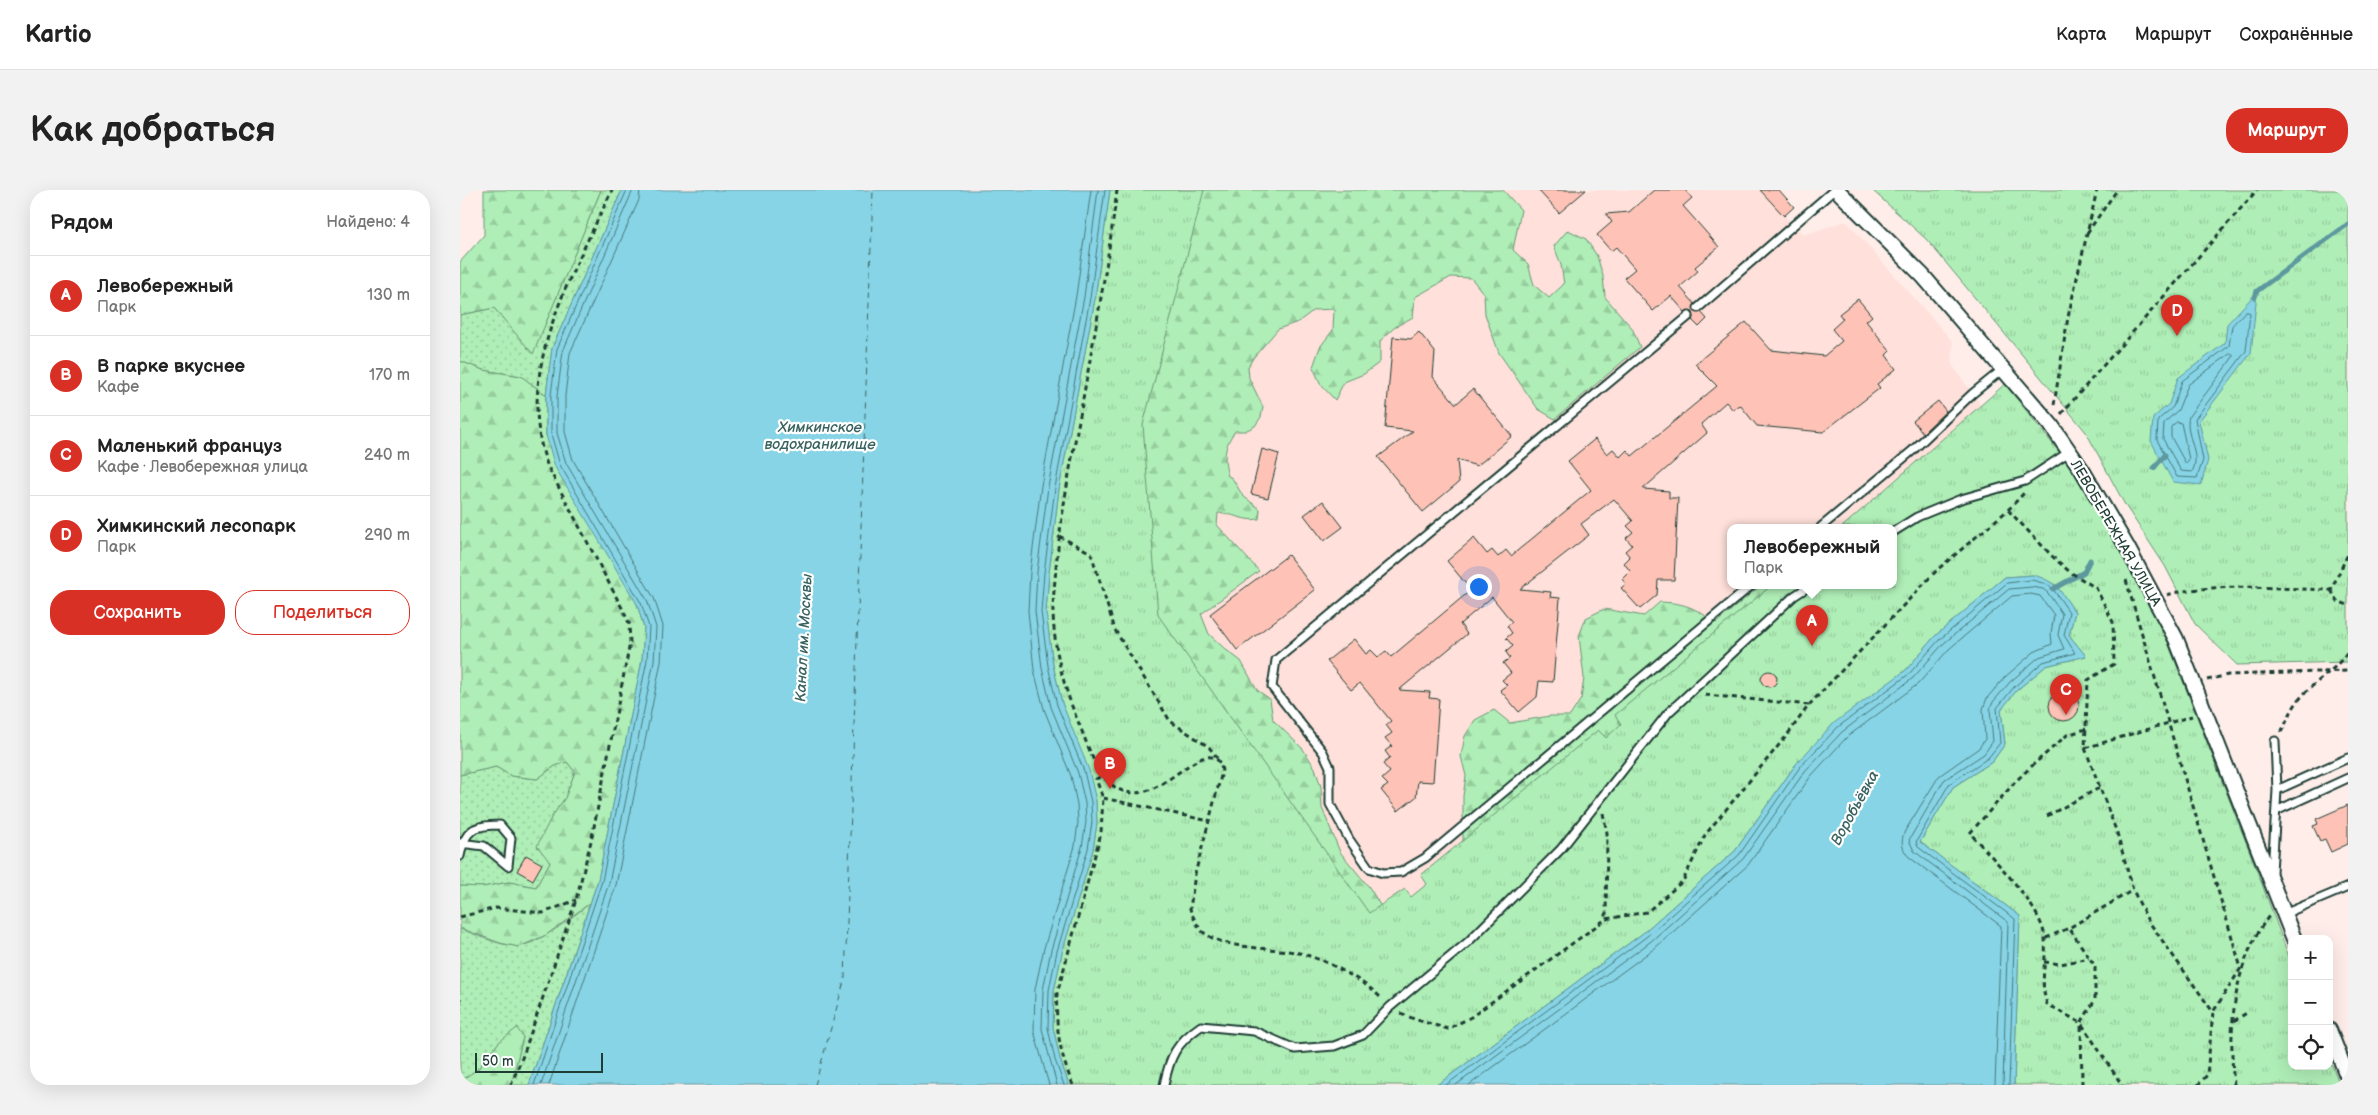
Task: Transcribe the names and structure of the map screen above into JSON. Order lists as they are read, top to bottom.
{
  "streets": {
    "street": ["ЛЕВОБЕРЕЖНАЯ УЛИЦА"]
  },
  "water": ["Химкинское водохранилище", "Канал им. Москвы", "Воробьёвка"],
  "scale_bar": "50 m",
  "page": {
    "header": "Kartio",
    "nav": ["Карта", "Маршрут", "Сохранённые"],
    "buttons": [
      "Маршрут",
      ["Сохранить", "Поделиться"]
    ],
    "title": "Как добраться",
    "heading": ["Рядом", "Найдено: 4"],
    "list": [
      {
        "mark": "A",
        "name": "Левобережный",
        "note": "Парк",
        "value": "130 m"
      },
      {
        "mark": "B",
        "name": "В парке вкуснее",
        "note": "Кафе",
        "value": "170 m"
      },
      {
        "mark": "C",
        "name": "Маленький француз",
        "note": "Кафе · Левобережная улица",
        "value": "240 m"
      },
      {
        "mark": "D",
        "name": "Химкинский лесопарк",
        "note": "Парк",
        "value": "290 m"
      }
    ],
    "pins": [
      "D",
      "A",
      "C",
      "B"
    ],
    "popup": ["Левобережный", "Парк"],
    "map_buttons": ["+", "−"],
    "scale": "50 m"
  }
}
